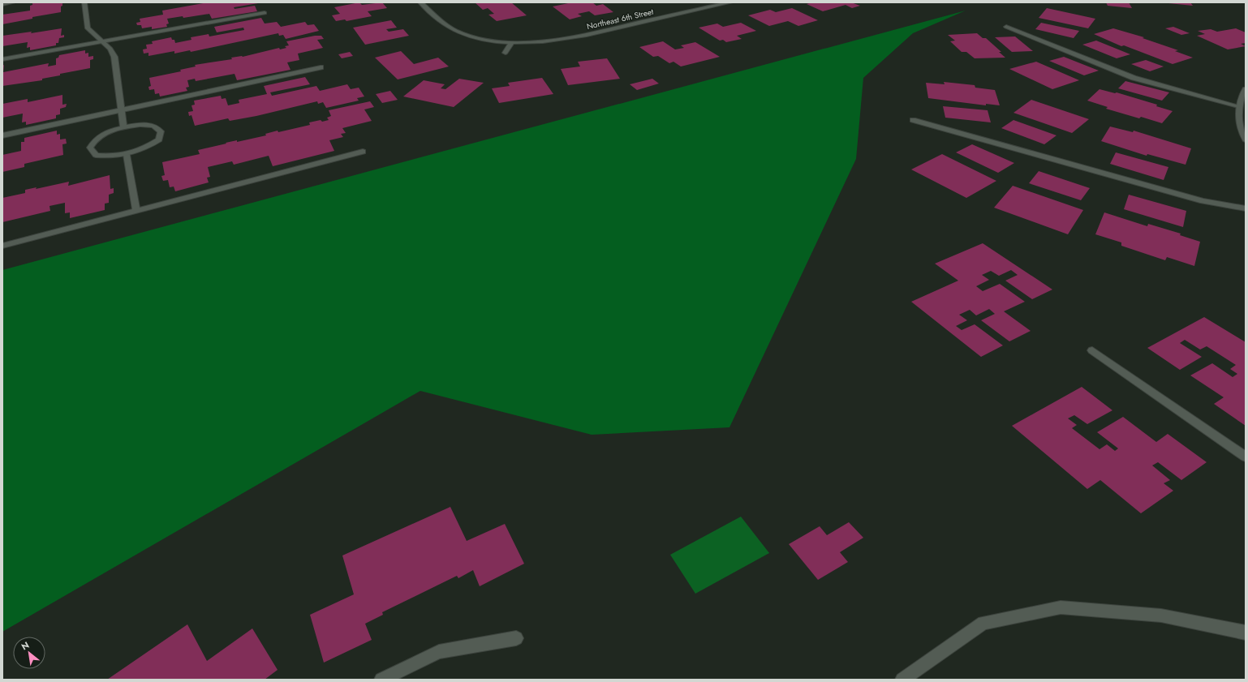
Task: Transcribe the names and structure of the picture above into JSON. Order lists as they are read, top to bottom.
{
  "streets": {
    "street": ["Northeast 6th Street"]
  },
  "north": "top left"
}
